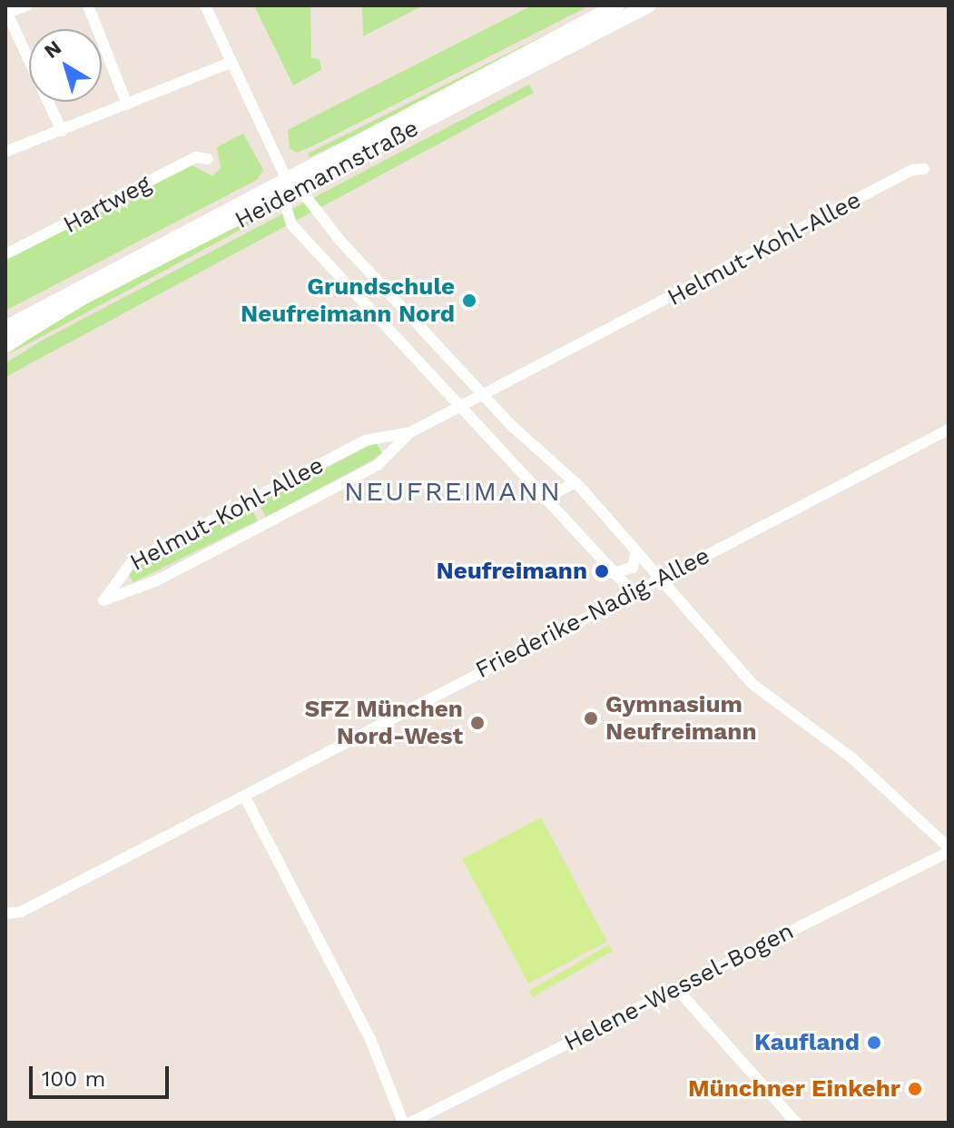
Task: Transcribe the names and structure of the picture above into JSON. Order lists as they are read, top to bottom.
{
  "streets": {
    "main road": ["Heidemannstraße"],
    "street": [
      "Hartweg",
      "Helmut-Kohl-Allee",
      "Friederike-Nadig-Allee",
      "Helene-Wessel-Bogen"
    ]
  },
  "districts": ["NEUFREIMANN"],
  "places": [
    "Grundschule Neufreimann Nord",
    "Neufreimann",
    "Gymnasium Neufreimann",
    "SFZ München Nord-West",
    "Kaufland",
    "Münchner Einkehr"
  ],
  "scale_bar": "100 m",
  "north": "top left"
}
